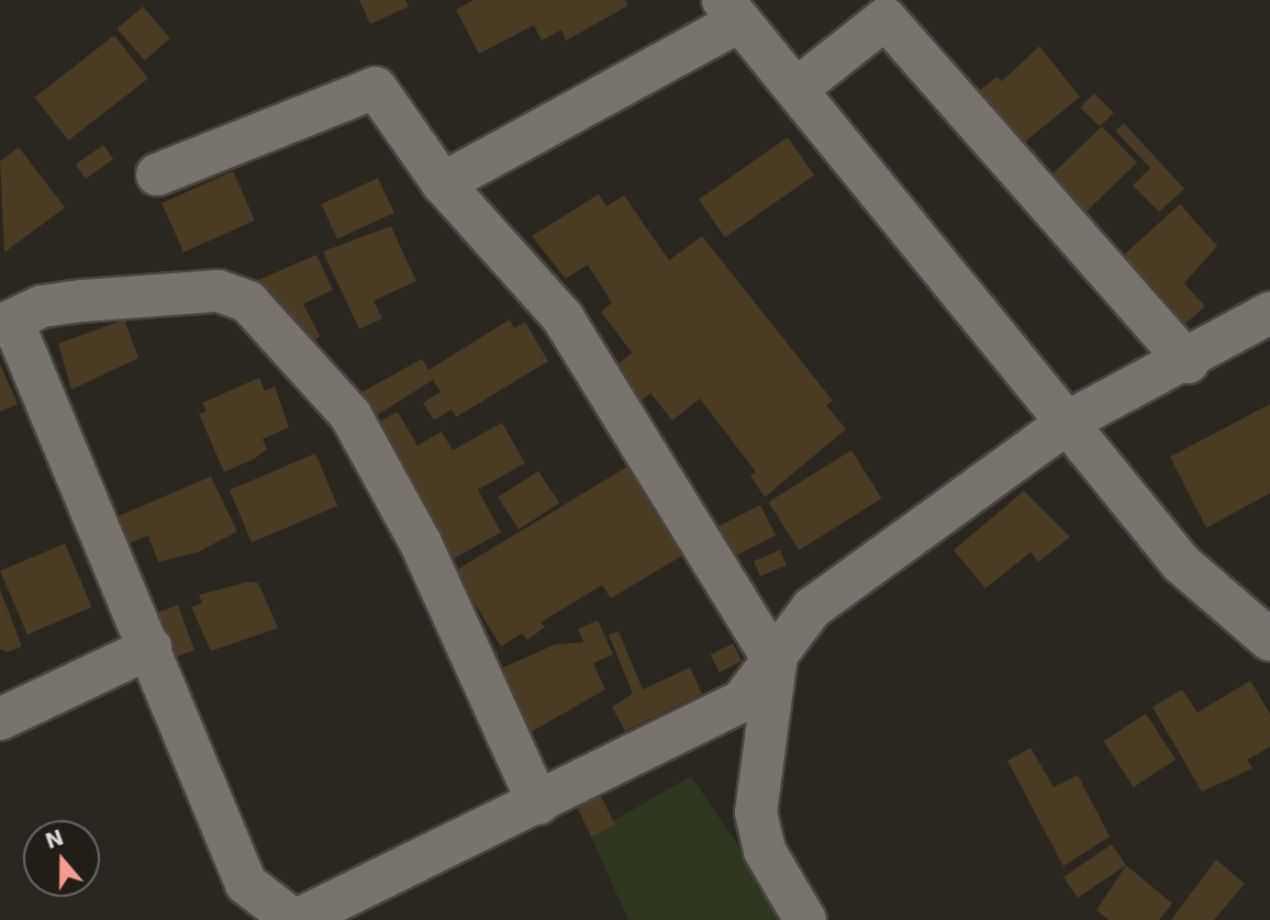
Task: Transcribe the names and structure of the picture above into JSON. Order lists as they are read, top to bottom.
{
  "north": "top"
}
